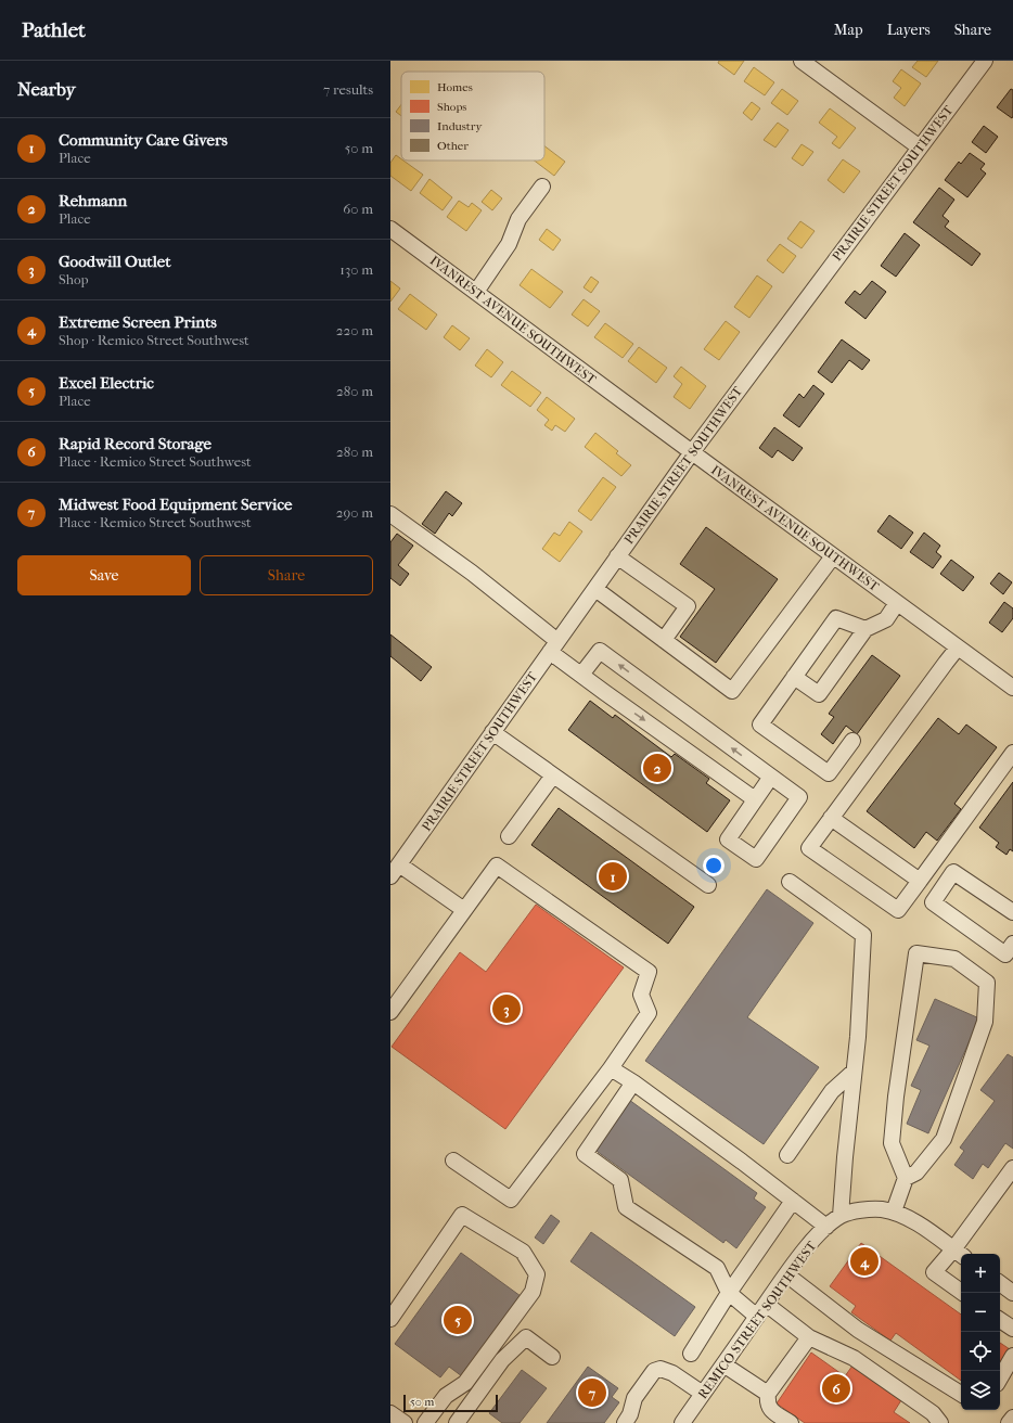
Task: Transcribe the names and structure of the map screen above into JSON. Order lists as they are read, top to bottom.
{
  "streets": {
    "street": ["PRAIRIE STREET SOUTHWEST", "IVANREST AVENUE SOUTHWEST", "REMICO STREET SOUTHWEST"]
  },
  "crossings": [
    ["PRAIRIE STREET SOUTHWEST", "IVANREST AVENUE SOUTHWEST"]
  ],
  "legend": [
    "Homes",
    "Shops",
    "Industry",
    "Other"
  ],
  "scale_bar": "50 m",
  "page": {
    "header": "Pathlet",
    "nav": ["Map", "Layers", "Share"],
    "heading": ["Nearby", "7 results"],
    "list": [
      {
        "mark": "1",
        "name": "Community Care Givers",
        "note": "Place",
        "value": "50 m"
      },
      {
        "mark": "2",
        "name": "Rehmann",
        "note": "Place",
        "value": "60 m"
      },
      {
        "mark": "3",
        "name": "Goodwill Outlet",
        "note": "Shop",
        "value": "130 m"
      },
      {
        "mark": "4",
        "name": "Extreme Screen Prints",
        "note": "Shop · Remico Street Southwest",
        "value": "220 m"
      },
      {
        "mark": "5",
        "name": "Excel Electric",
        "note": "Place",
        "value": "280 m"
      },
      {
        "mark": "6",
        "name": "Rapid Record Storage",
        "note": "Place · Remico Street Southwest",
        "value": "280 m"
      },
      {
        "mark": "7",
        "name": "Midwest Food Equipment Service",
        "note": "Place · Remico Street Southwest",
        "value": "290 m"
      }
    ],
    "buttons": ["Save", "Share"],
    "pins": [
      "2",
      "1",
      "3",
      "4",
      "5",
      "6",
      "7"
    ],
    "map_buttons": ["+", "−"],
    "scale": "50 m"
  }
}
